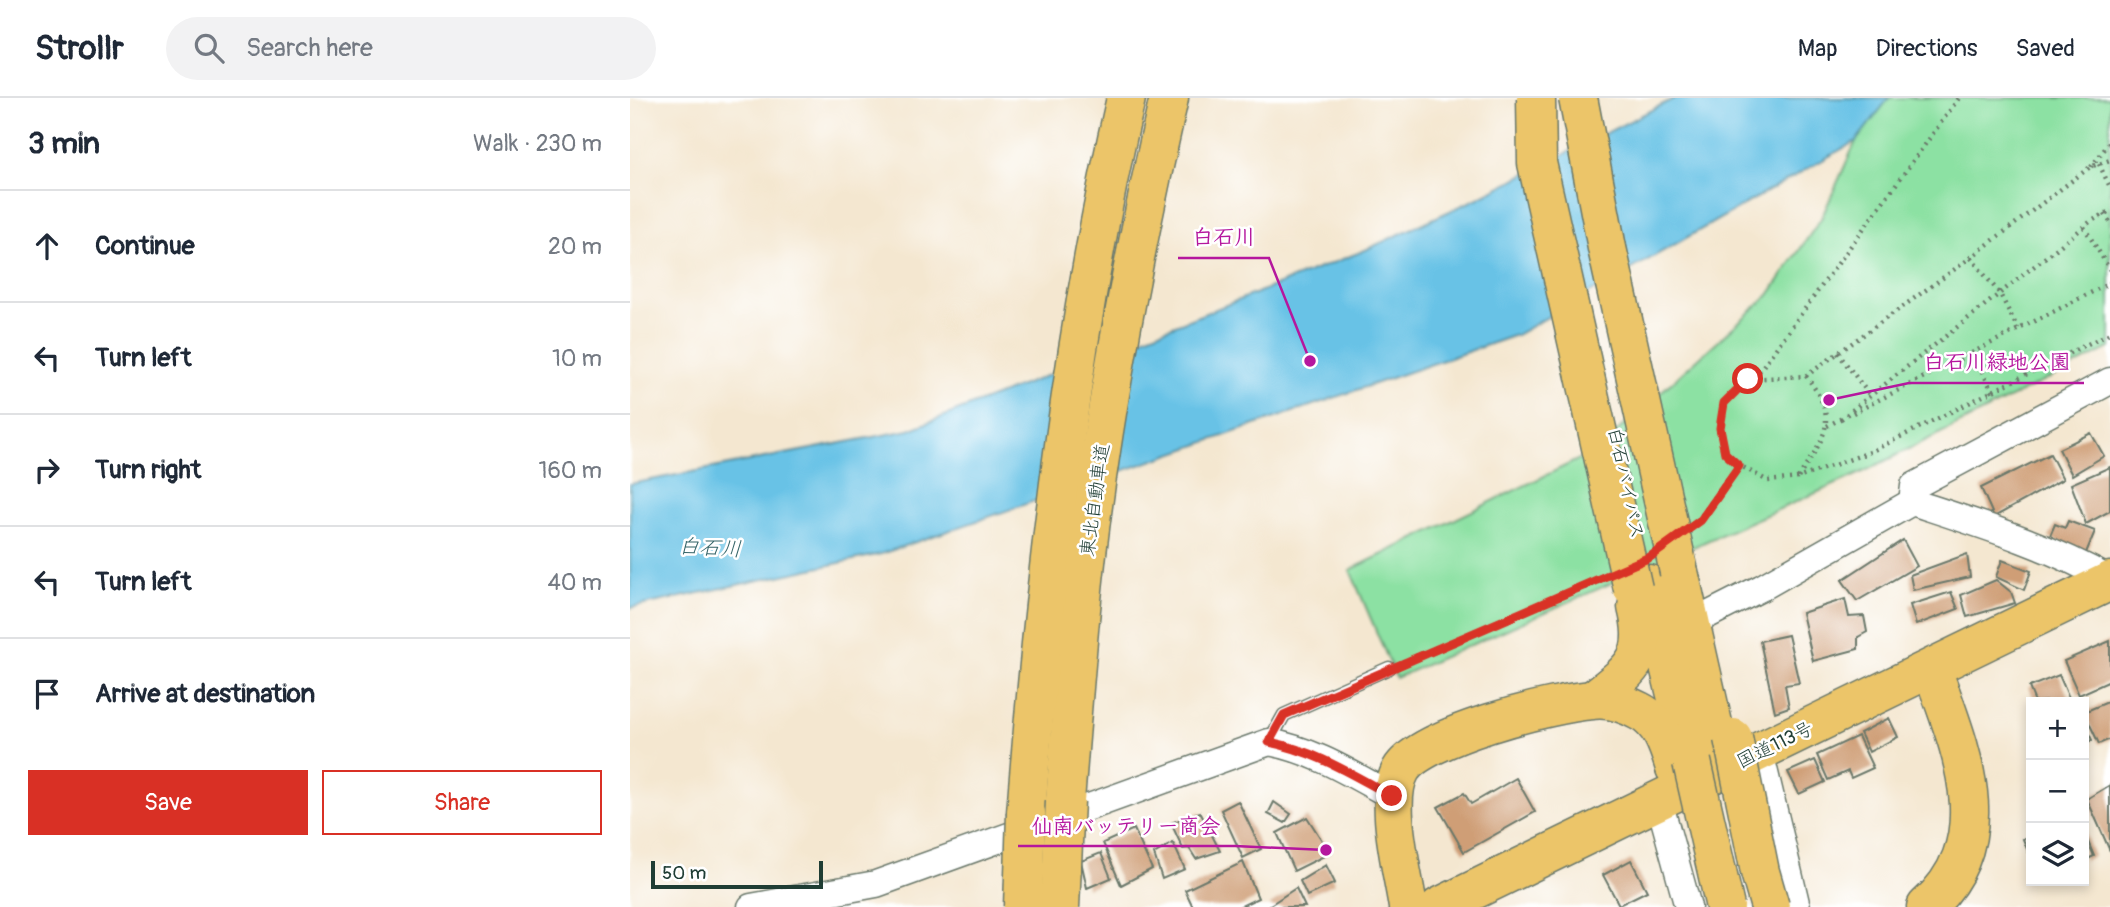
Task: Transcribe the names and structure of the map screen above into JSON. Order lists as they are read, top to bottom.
{
  "streets": {
    "highway": ["白石バイパス", "東北自動車道", "国道113号"]
  },
  "crossings": [
    ["白石バイパス", "国道113号"]
  ],
  "water": ["白石川"],
  "places": ["白石川", "白石川緑地公園", "仙南バッテリー商会"],
  "scale_bar": "50 m",
  "page": {
    "header": "Strollr",
    "search": "Search here",
    "nav": ["Map", "Directions", "Saved"],
    "heading": ["3 min", "Walk · 230 m"],
    "list": [
      ["Continue", "20 m"],
      ["Turn left", "10 m"],
      ["Turn right", "160 m"],
      ["Turn left", "40 m"],
      "Arrive at destination"
    ],
    "map_buttons": ["+", "−"],
    "buttons": ["Save", "Share"],
    "scale": "50 m"
  }
}
